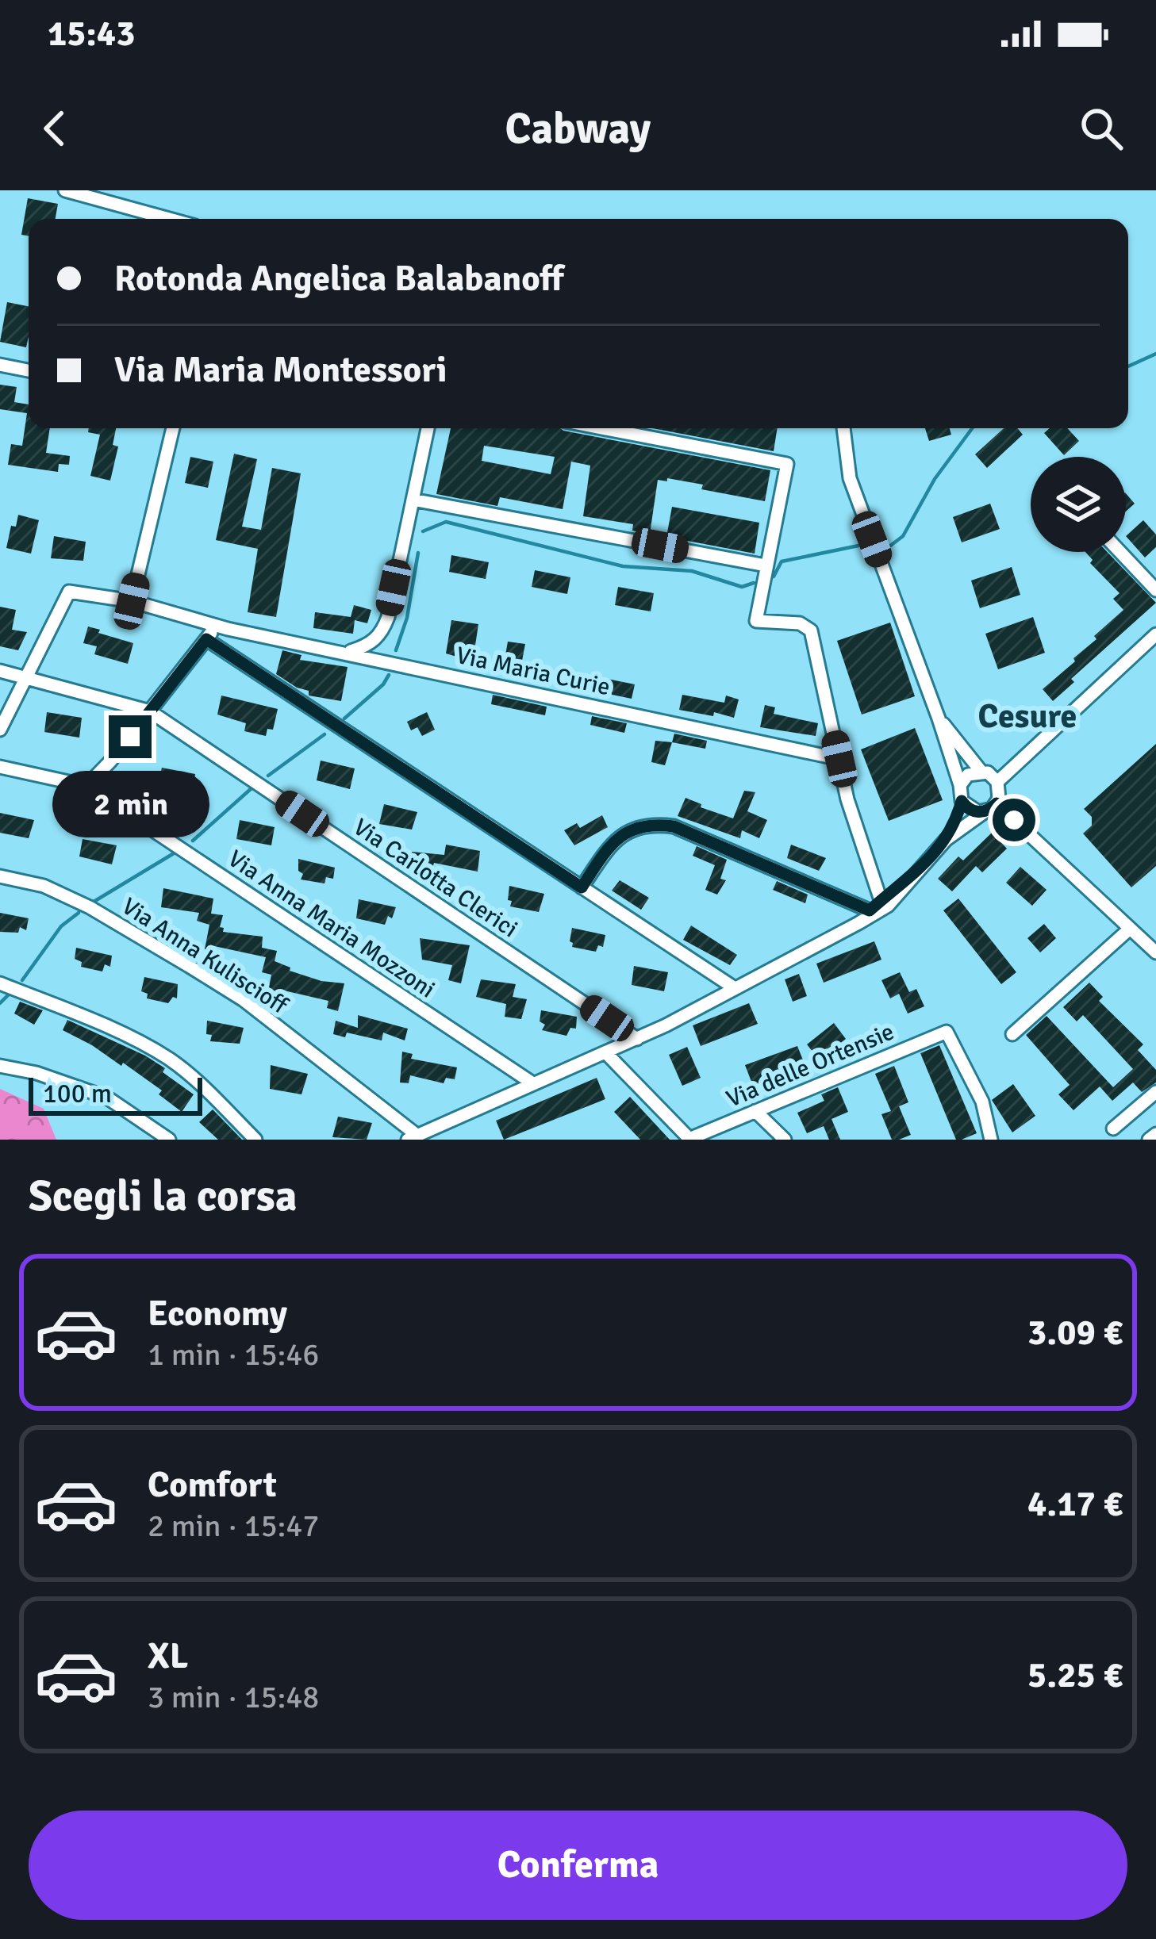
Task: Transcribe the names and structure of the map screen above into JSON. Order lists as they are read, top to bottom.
{
  "streets": {
    "street": [
      "Via Maria Curie",
      "Via Carlotta Clerici",
      "Via Anna Maria Mozzoni",
      "Via Anna Kuliscioff",
      "Via delle Ortensie"
    ]
  },
  "crossings": [
    ["Via Maria Curie", "Via Carlotta Clerici"]
  ],
  "districts": ["Cesure"],
  "scale_bar": "100 m",
  "page": {
    "status": "15:43",
    "header": "Cabway",
    "banner": ["Rotonda Angelica Balabanoff", "Via Maria Montessori"],
    "bubble": "2 min",
    "scale": "100 m",
    "heading": "Scegli la corsa",
    "list": [
      {
        "name": "Economy",
        "note": "1 min · 15:46",
        "value": "3.09 €"
      },
      {
        "name": "Comfort",
        "note": "2 min · 15:47",
        "value": "4.17 €"
      },
      {
        "name": "XL",
        "note": "3 min · 15:48",
        "value": "5.25 €"
      }
    ],
    "buttons": "Conferma"
  }
}
